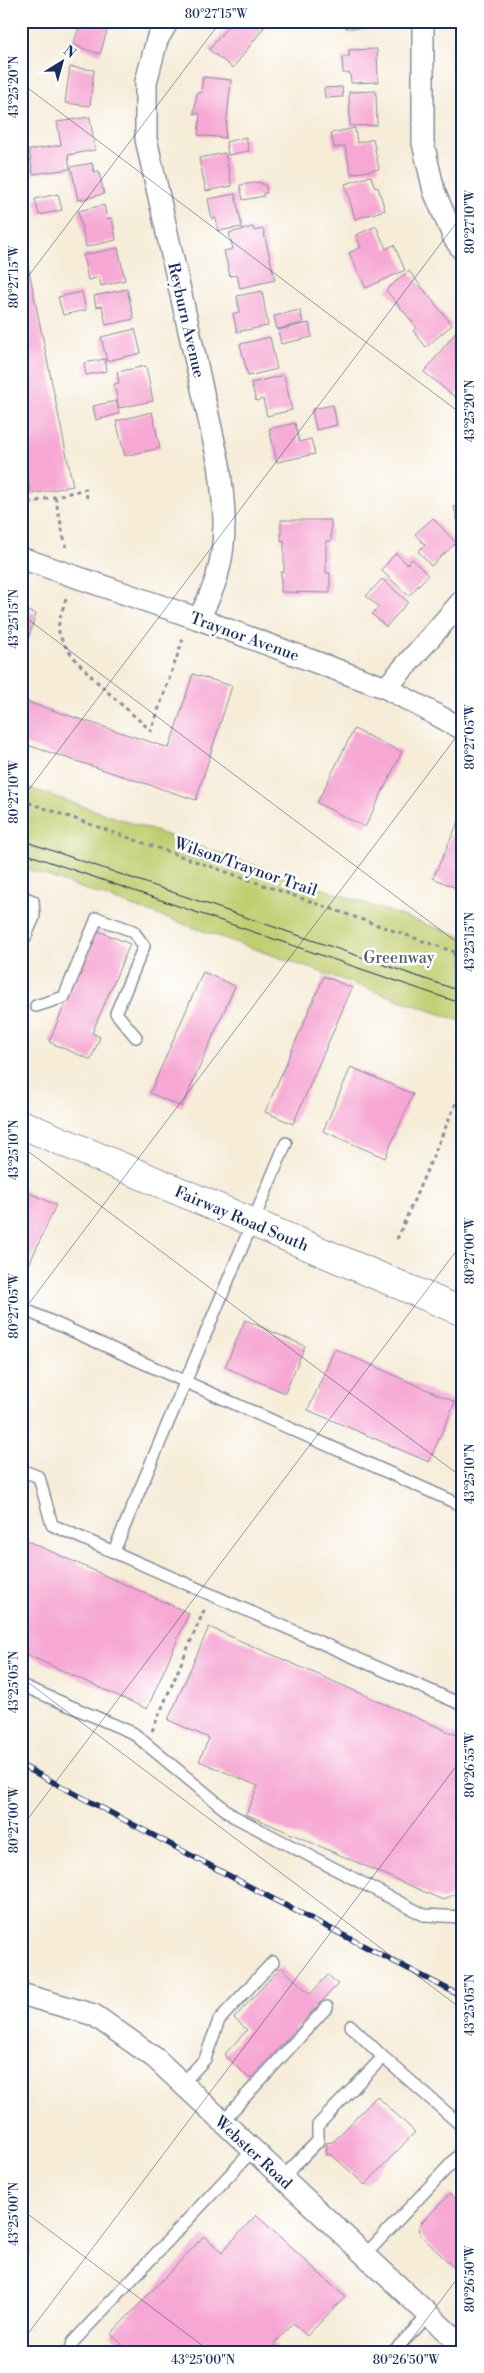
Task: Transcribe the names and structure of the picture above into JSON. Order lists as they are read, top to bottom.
{
  "streets": {
    "main road": ["Fairway Road South"],
    "street": ["Reyburn Avenue", "Traynor Avenue", "Webster Road"],
    "path": ["Wilson/Traynor Trail"]
  },
  "crossings": [
    ["Reyburn Avenue", "Traynor Avenue"]
  ],
  "parks": ["Greenway"],
  "north": "top right",
  "coordinates": [
    "80°27'15\"W",
    "43°25'20\"N",
    "80°27'10\"W",
    "43°25'15\"N",
    "80°27'05\"W",
    "43°25'10\"N",
    "80°27'00\"W",
    "43°25'05\"N",
    "80°26'55\"W",
    "43°25'00\"N",
    "80°26'50\"W"
  ]
}
